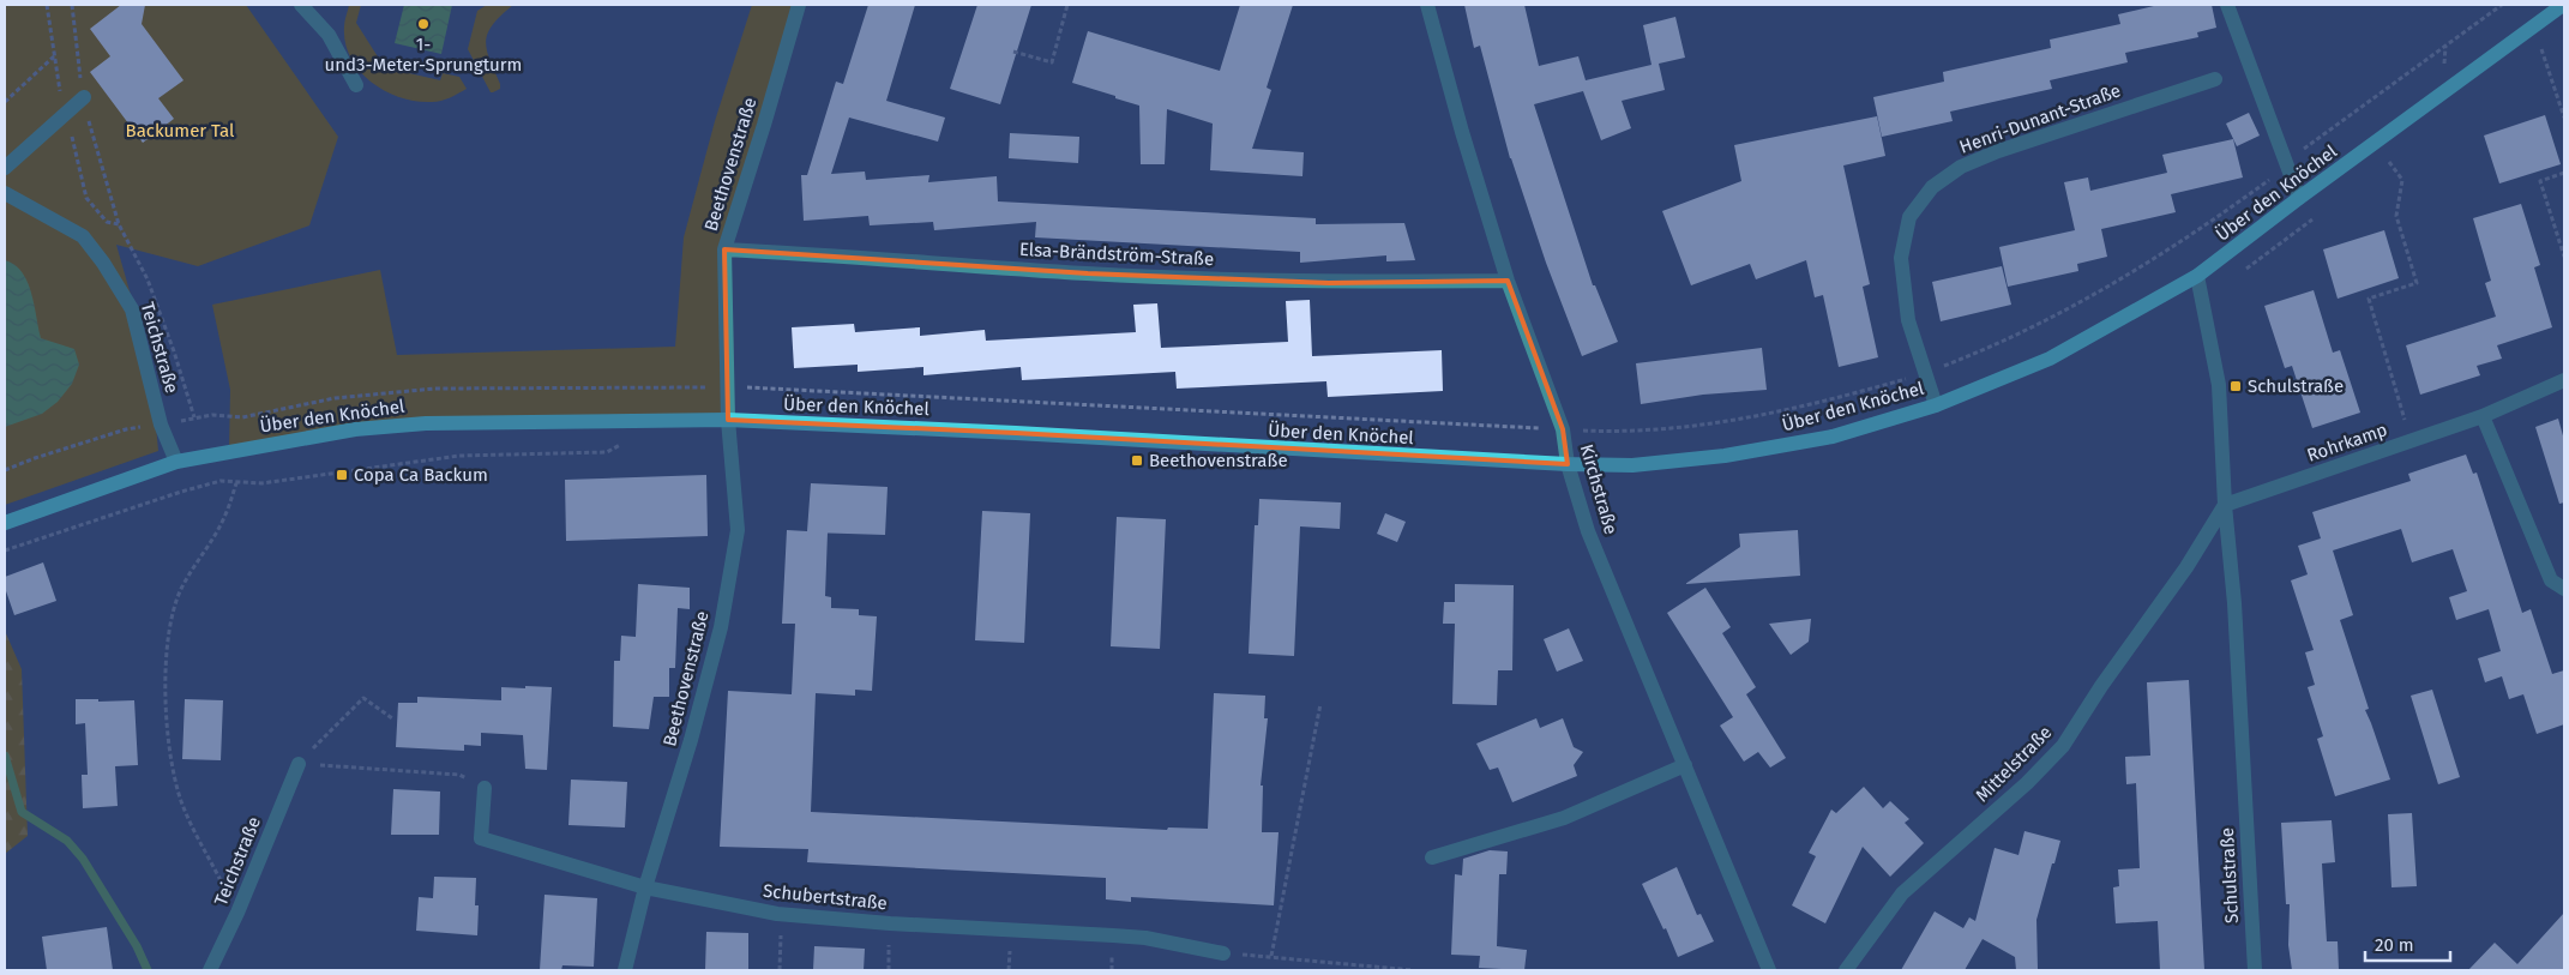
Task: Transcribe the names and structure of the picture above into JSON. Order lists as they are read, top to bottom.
{
  "streets": {
    "main road": ["Über den Knöchel"],
    "street": [
      "Henri-Dunant-Straße",
      "Beethovenstraße",
      "Elsa-Brändström-Straße",
      "Teichstraße",
      "Rohrkamp",
      "Kirchstraße",
      "Mittelstraße",
      "Schulstraße",
      "Schubertstraße"
    ]
  },
  "crossings": [
    ["Henri-Dunant-Straße", "Über den Knöchel"],
    ["Beethovenstraße", "Über den Knöchel"],
    ["Beethovenstraße", "Elsa-Brändström-Straße"],
    ["Beethovenstraße", "Schubertstraße"],
    ["Über den Knöchel", "Teichstraße"],
    ["Über den Knöchel", "Kirchstraße"],
    ["Über den Knöchel", "Schulstraße"],
    ["Elsa-Brändström-Straße", "Kirchstraße"],
    ["Rohrkamp", "Mittelstraße"],
    ["Rohrkamp", "Schulstraße"],
    ["Mittelstraße", "Schulstraße"]
  ],
  "parks": ["Backumer Tal"],
  "places": {
    "other": ["1- und3-Meter-Sprungturm"],
    "transit": ["Schulstraße", "Beethovenstraße", "Copa Ca Backum"]
  },
  "scale_bar": "20 m"
}
